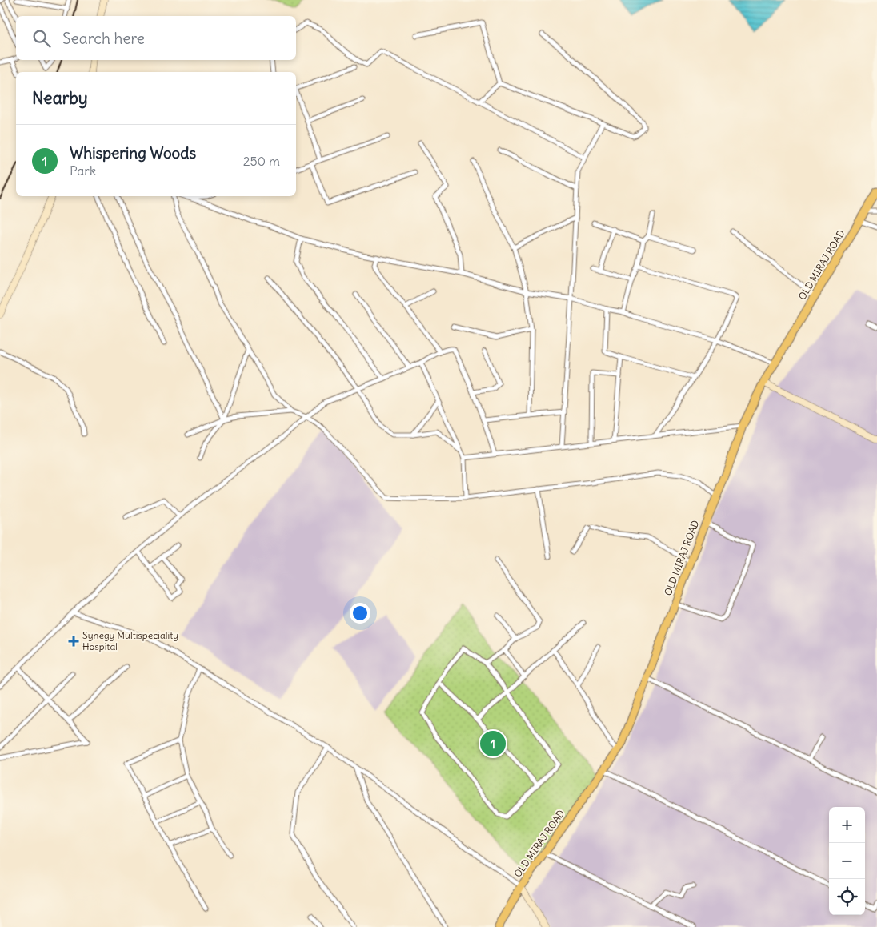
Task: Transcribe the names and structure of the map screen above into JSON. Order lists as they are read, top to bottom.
{
  "streets": {
    "main road": ["OLD MIRAJ ROAD"]
  },
  "places": {
    "health": ["Synegy Multispeciality Hospital"]
  },
  "page": {
    "search": "Search here",
    "heading": "Nearby",
    "list": [
      {
        "mark": "1",
        "name": "Whispering Woods",
        "note": "Park",
        "value": "250 m"
      }
    ],
    "pins": "1",
    "map_buttons": ["+", "−"]
  }
}
